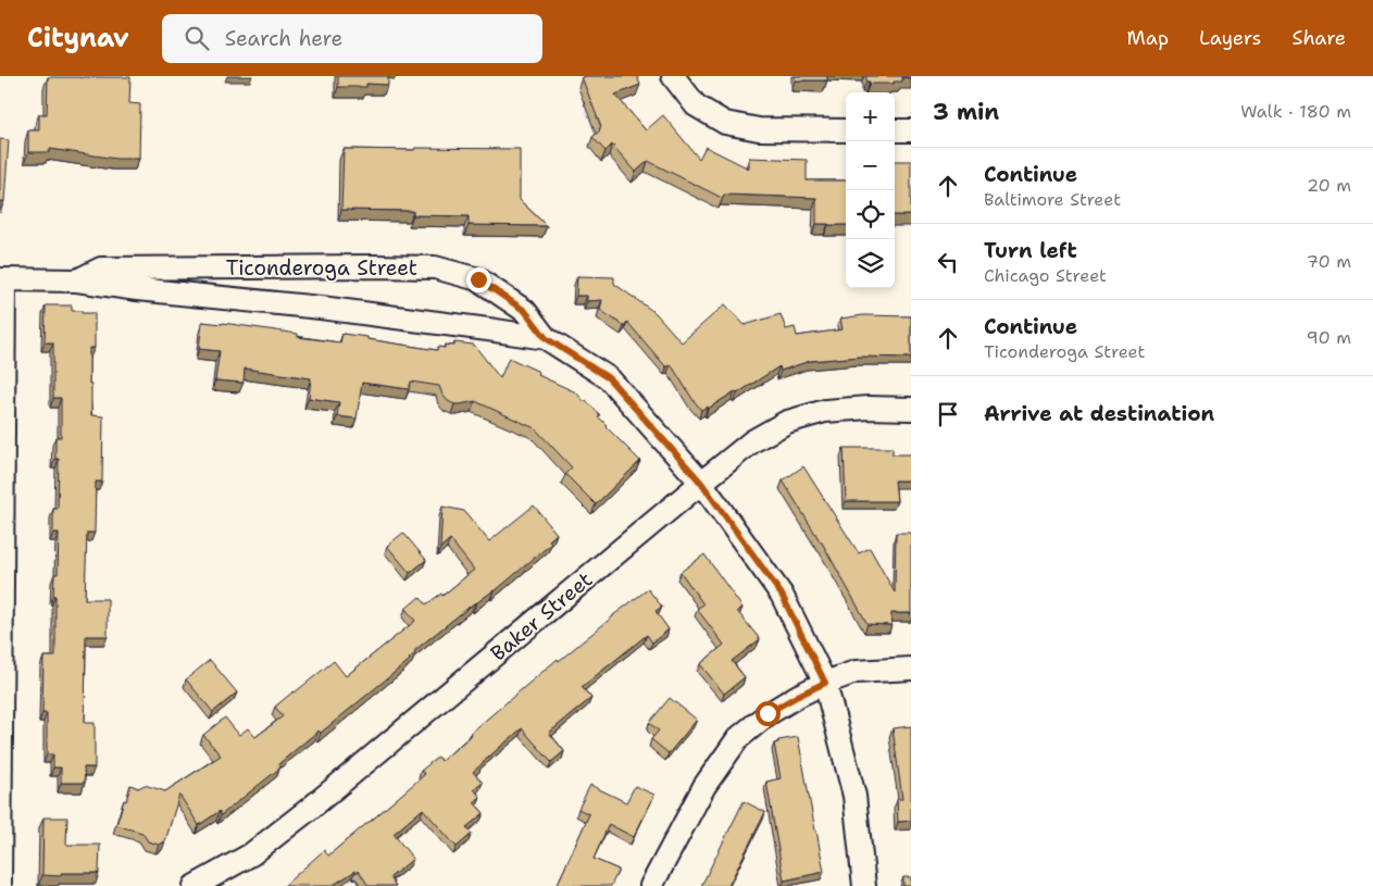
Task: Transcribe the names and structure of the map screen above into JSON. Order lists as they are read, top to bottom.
{
  "streets": {
    "street": ["Ticonderoga Street", "Baker Street"]
  },
  "crossings": [
    ["Ticonderoga Street", "Baker Street"]
  ],
  "page": {
    "header": "Citynav",
    "search": "Search here",
    "nav": ["Map", "Layers", "Share"],
    "heading": ["3 min", "Walk · 180 m"],
    "map_buttons": ["+", "−"],
    "list": [
      ["Continue", "Baltimore Street", "20 m"],
      ["Turn left", "Chicago Street", "70 m"],
      ["Continue", "Ticonderoga Street", "90 m"],
      "Arrive at destination"
    ]
  }
}
